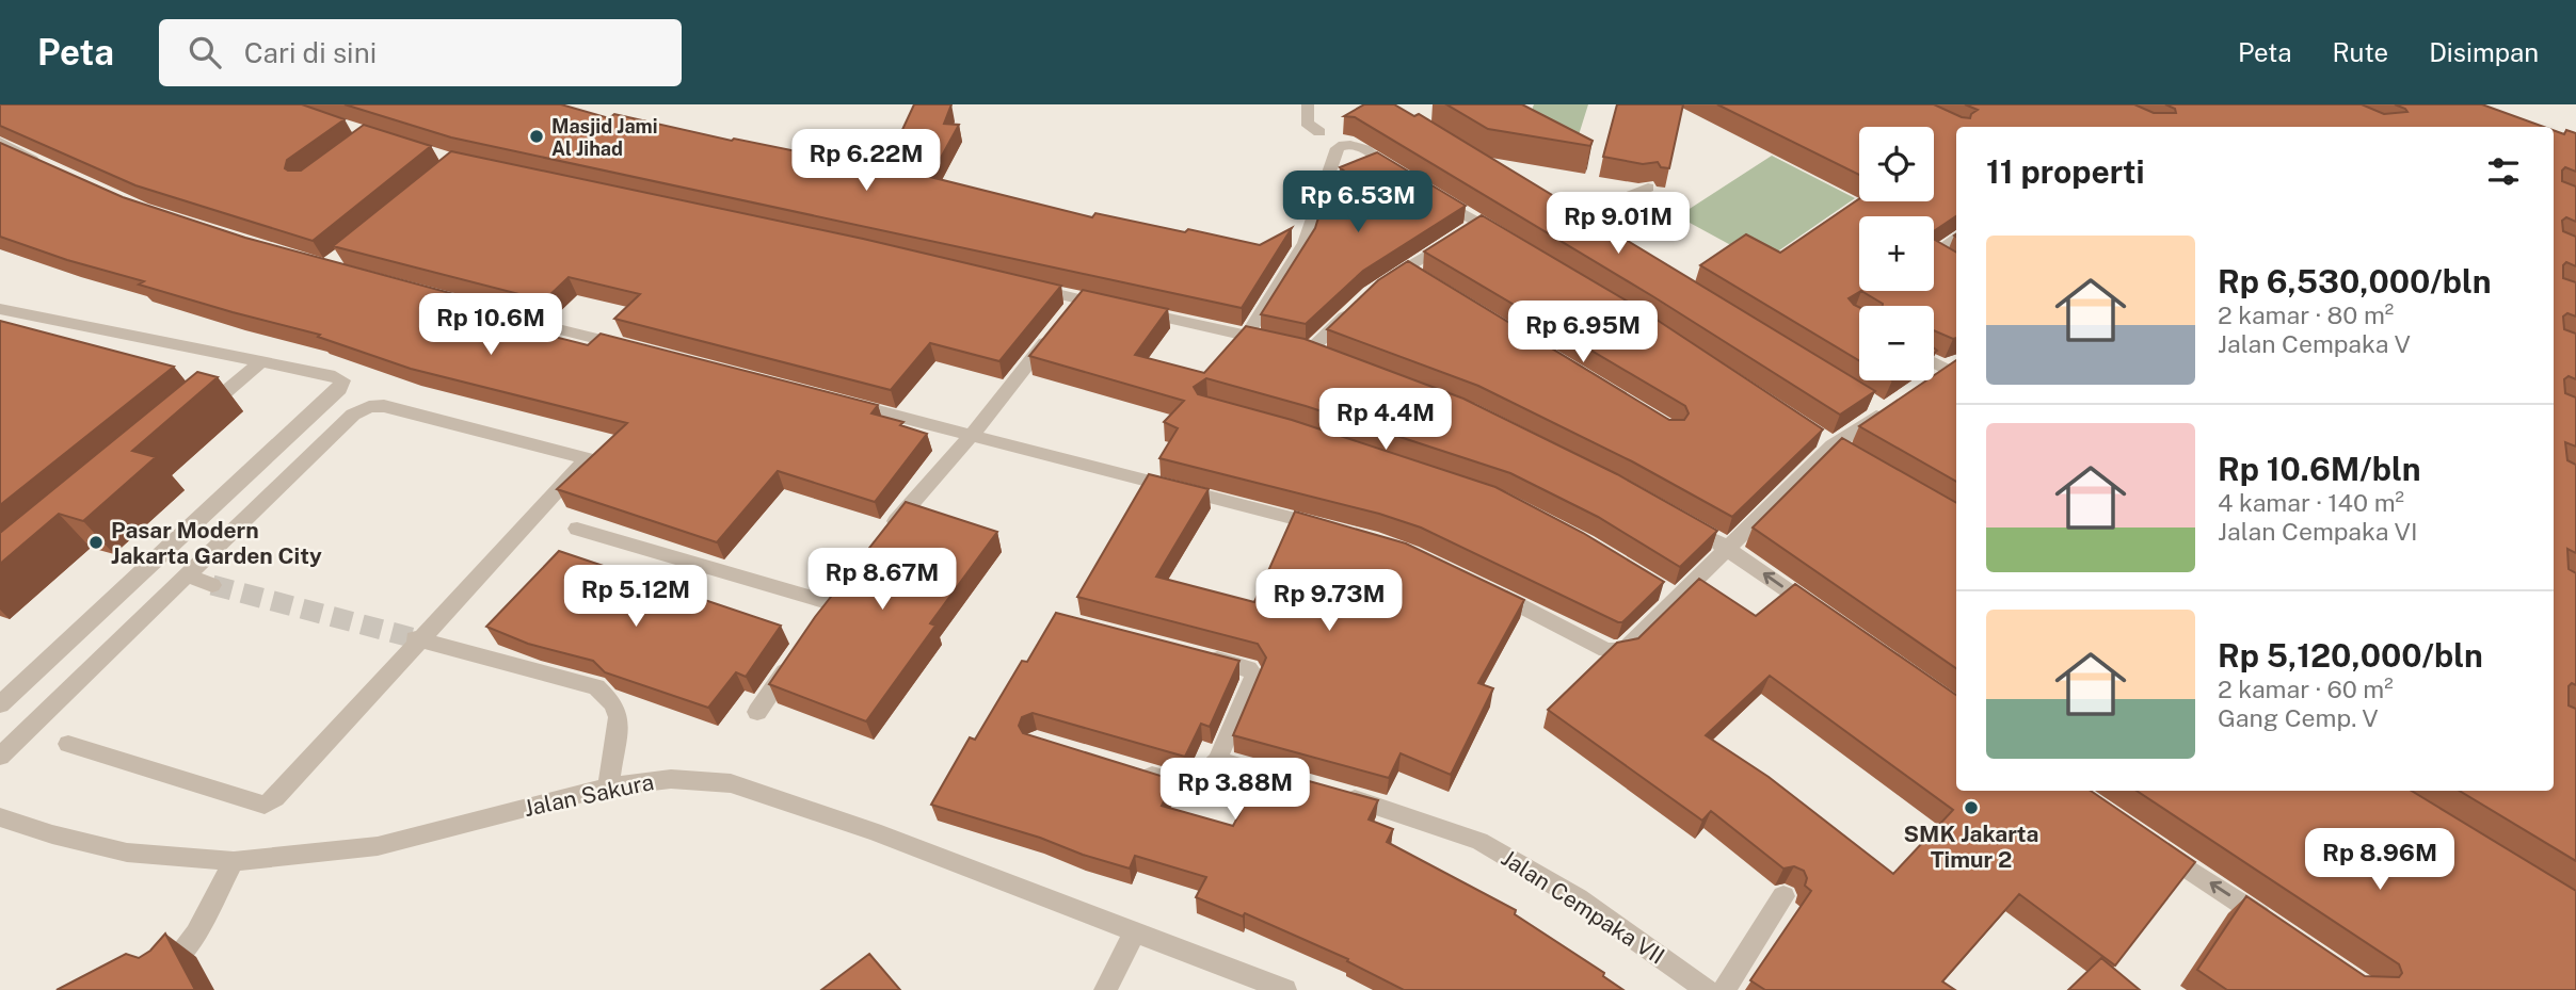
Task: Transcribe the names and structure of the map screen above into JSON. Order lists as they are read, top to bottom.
{
  "streets": {
    "street": ["Jalan Sakura", "Jalan Cempaka VII"]
  },
  "places": ["Masjid Jami Al Jihad", "Pasar Modern Jakarta Garden City", "SMK Jakarta Timur 2"],
  "page": {
    "header": "Peta",
    "search": "Cari di sini",
    "nav": ["Peta", "Rute", "Disimpan"],
    "map_buttons": ["+", "−"],
    "heading": "11 properti",
    "price": [
      "Rp 6.22M",
      "Rp 6.53M",
      "Rp 9.01M",
      "Rp 10.6M",
      "Rp 6.95M",
      "Rp 4.4M",
      "Rp 8.67M",
      "Rp 5.12M",
      "Rp 9.73M",
      "Rp 3.88M",
      "Rp 8.96M"
    ],
    "list": [
      {
        "name": "Rp 6,530,000/bln",
        "note": "2 kamar · 80 m² · Jalan Cempaka V"
      },
      {
        "name": "Rp 10.6M/bln",
        "note": "4 kamar · 140 m² · Jalan Cempaka VI"
      },
      {
        "name": "Rp 5,120,000/bln",
        "note": "2 kamar · 60 m² · Gang Cemp. V"
      }
    ]
  }
}
